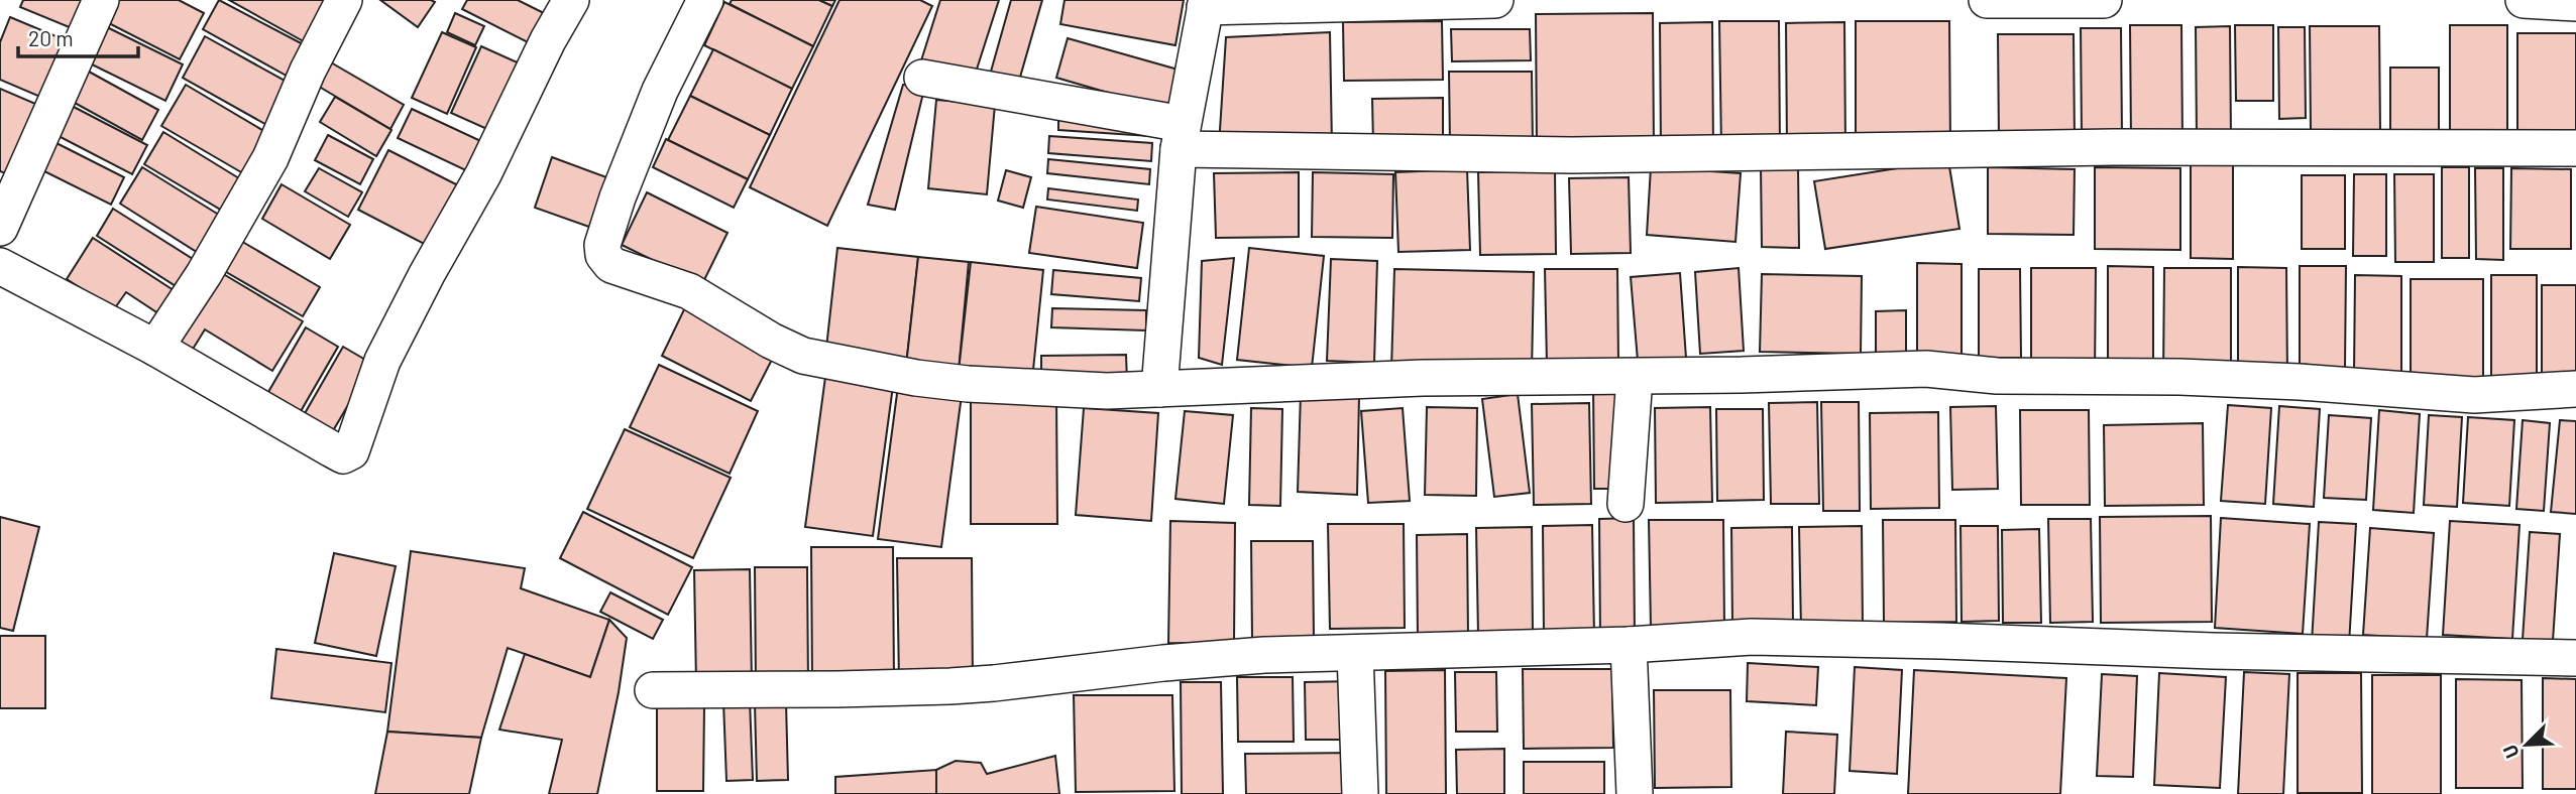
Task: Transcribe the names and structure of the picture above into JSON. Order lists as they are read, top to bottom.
{
  "scale_bar": "20 m",
  "north": "bottom left"
}
